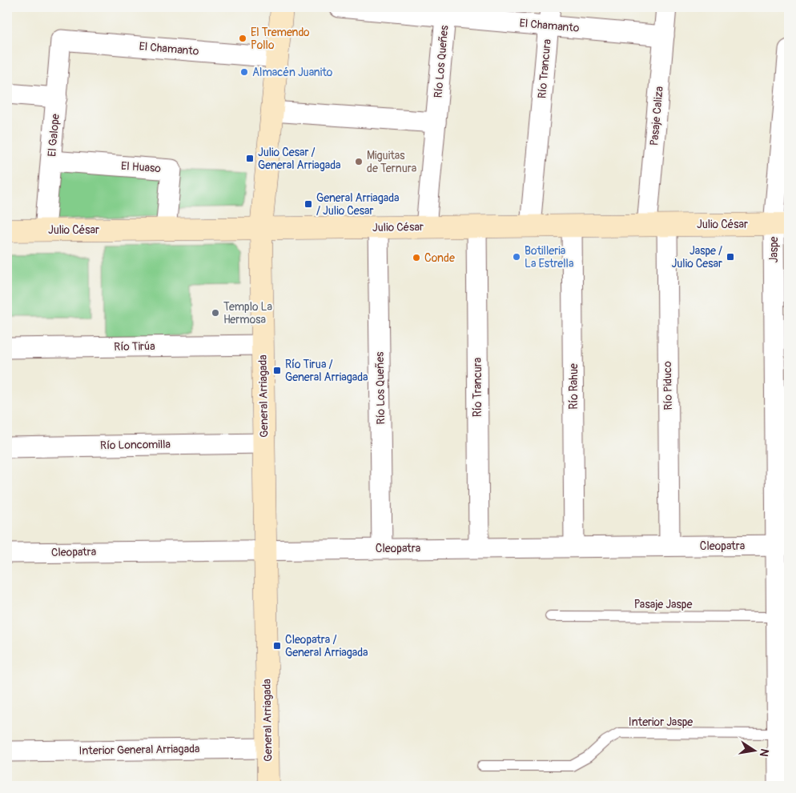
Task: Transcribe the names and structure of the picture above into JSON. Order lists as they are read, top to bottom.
{
  "streets": {
    "street": [
      "El Chamanto",
      "Río Los Queñes",
      "Río Trancura",
      "Pasaje Caliza",
      "El Galope",
      "El Huaso",
      "Julio César",
      "Jaspe",
      "Río Tirúa",
      "Río Piduco",
      "Río Rahue",
      "General Arriagada",
      "Río Loncomilla",
      "Cleopatra",
      "Interior General Arriagada"
    ],
    "lane": ["Pasaje Jaspe", "Interior Jaspe"]
  },
  "crossings": [
    ["El Chamanto", "Río Los Queñes"],
    ["El Chamanto", "Río Trancura"],
    ["El Chamanto", "Pasaje Caliza"],
    ["El Chamanto", "El Galope"],
    ["El Chamanto", "General Arriagada"],
    ["Río Los Queñes", "Julio César"],
    ["Río Los Queñes", "Cleopatra"],
    ["Río Trancura", "Julio César"],
    ["Río Trancura", "Cleopatra"],
    ["Pasaje Caliza", "Julio César"],
    ["Pasaje Caliza", "Río Piduco"],
    ["El Galope", "El Huaso"],
    ["El Galope", "Julio César"],
    ["El Huaso", "Julio César"],
    ["Julio César", "Jaspe"],
    ["Julio César", "Río Piduco"],
    ["Julio César", "Río Rahue"],
    ["Julio César", "General Arriagada"],
    ["Jaspe", "Cleopatra"],
    ["Jaspe", "Pasaje Jaspe"],
    ["Jaspe", "Interior Jaspe"],
    ["Río Tirúa", "General Arriagada"],
    ["Río Piduco", "Cleopatra"],
    ["Río Rahue", "Cleopatra"],
    ["General Arriagada", "Río Loncomilla"],
    ["General Arriagada", "Cleopatra"],
    ["General Arriagada", "Interior General Arriagada"]
  ],
  "places": {
    "other": [
      "El Tremendo Pollo",
      "Almacén Juanito",
      "Miguitas de Ternura",
      "Botilleria La Estrella",
      "Conde",
      "Templo La Hermosa"
    ],
    "transit": [
      "Julio Cesar / General Arriagada",
      "General Arriagada / Julio Cesar",
      "Jaspe / Julio Cesar",
      "Río Tirua / General Arriagada",
      "Cleopatra / General Arriagada"
    ]
  },
  "north": "right"
}
